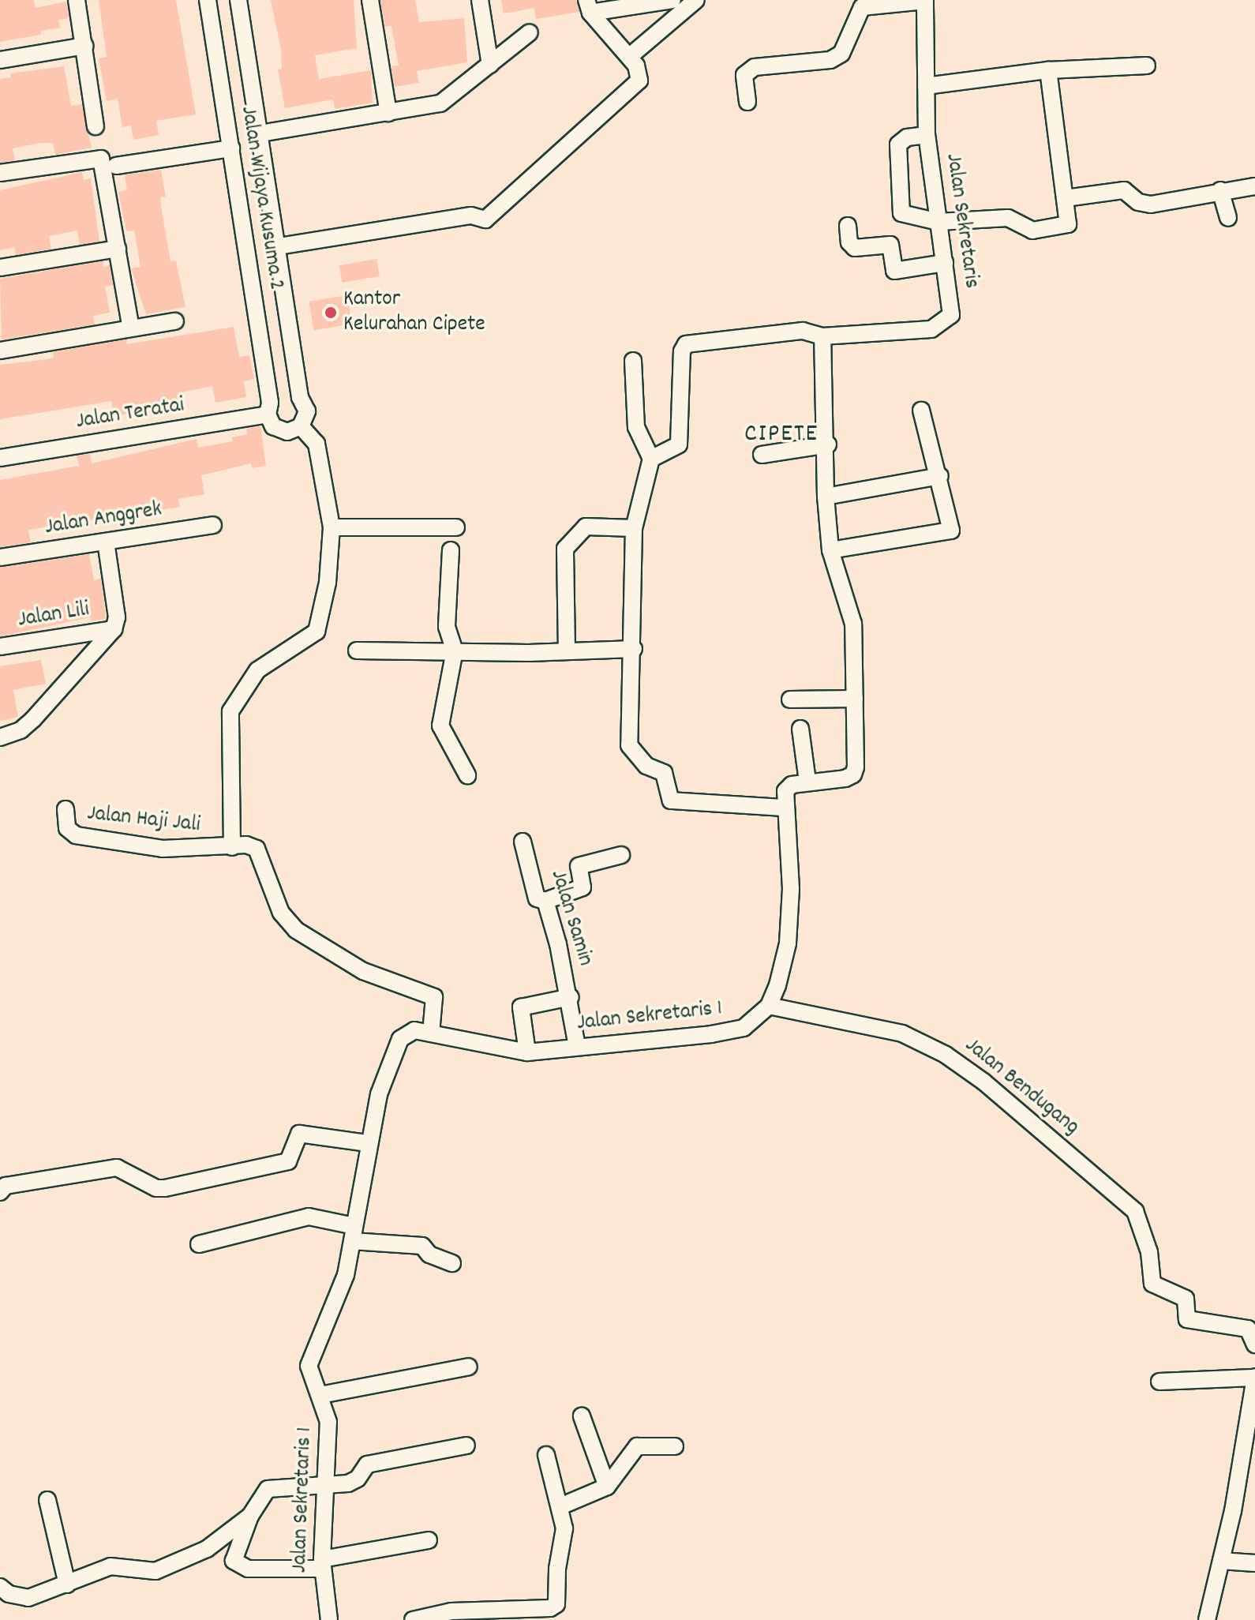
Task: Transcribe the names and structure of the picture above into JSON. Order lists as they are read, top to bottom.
{
  "streets": {
    "street": [
      "Jalan Wijaya Kusuma 2",
      "Jalan Sekretaris",
      "Jalan Teratai",
      "Jalan Anggrek",
      "Jalan Lili",
      "Jalan Haji Jali",
      "Jalan Samin",
      "Jalan Sekretaris 1",
      "Jalan Bendugang"
    ]
  },
  "crossings": [
    ["Jalan Wijaya Kusuma 2", "Jalan Teratai"],
    ["Jalan Haji Jali", "Jalan Sekretaris 1"],
    ["Jalan Samin", "Jalan Sekretaris 1"],
    ["Jalan Sekretaris 1", "Jalan Bendugang"]
  ],
  "districts": ["CIPETE"],
  "places": ["Kantor Kelurahan Cipete"]
}
